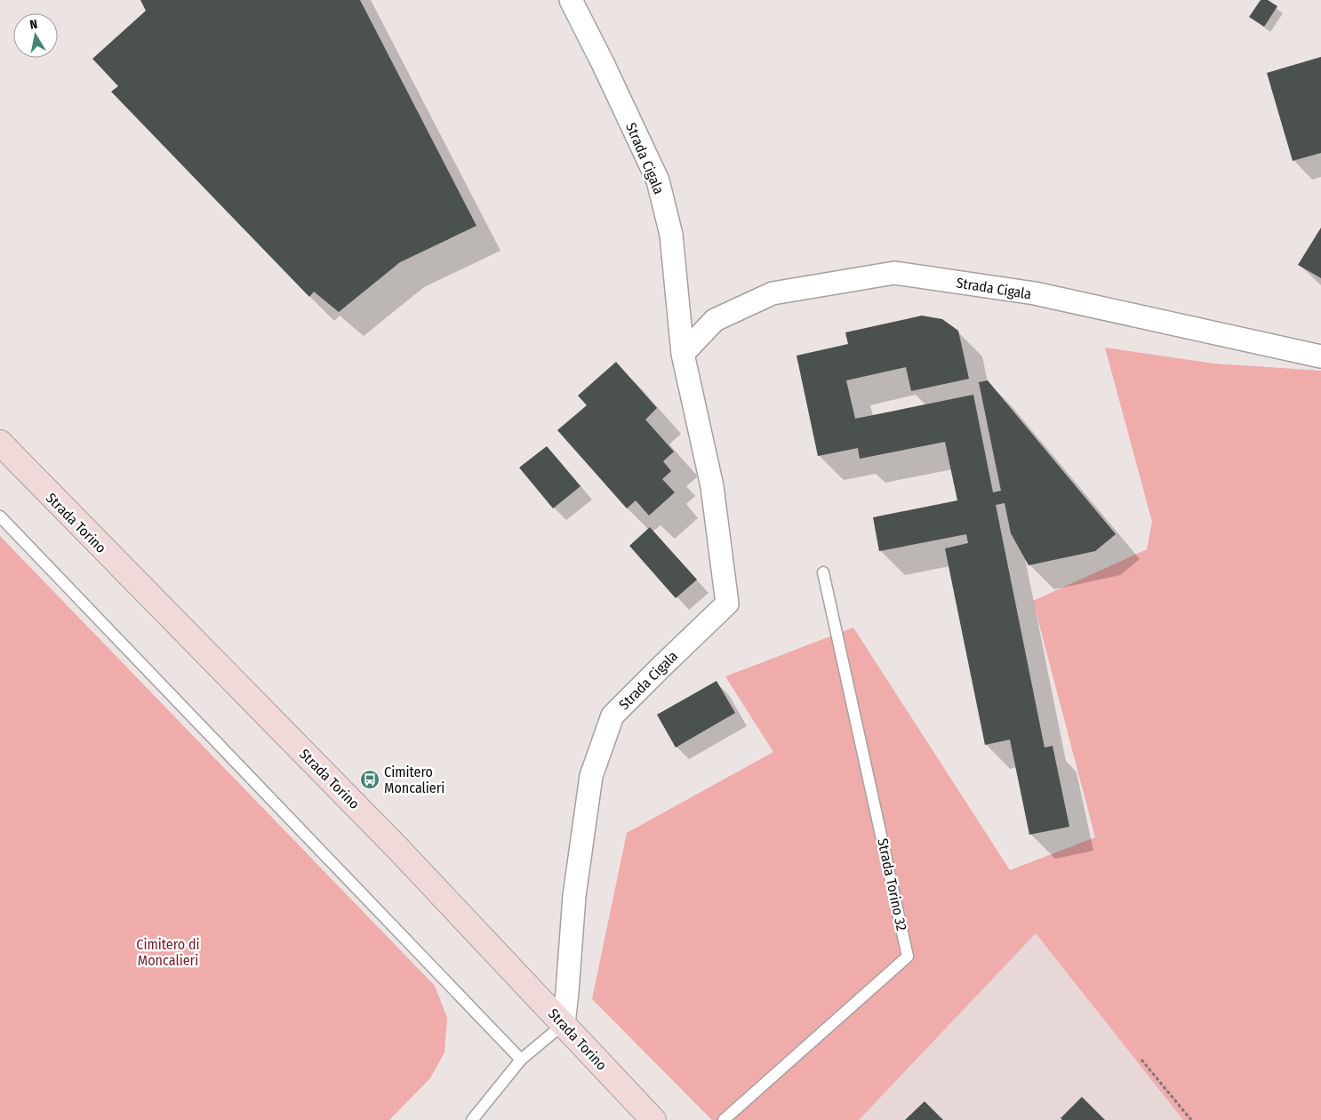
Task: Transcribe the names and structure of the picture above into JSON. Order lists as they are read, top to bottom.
{
  "streets": {
    "main road": ["Strada Torino"],
    "street": ["Strada Cigala"],
    "lane": ["Strada Torino 32"]
  },
  "crossings": [
    ["Strada Cigala", "Strada Torino"]
  ],
  "parks": ["Cimitero di Moncalieri"],
  "places": {
    "bus stop": ["Cimitero Moncalieri"]
  },
  "north": "top"
}
